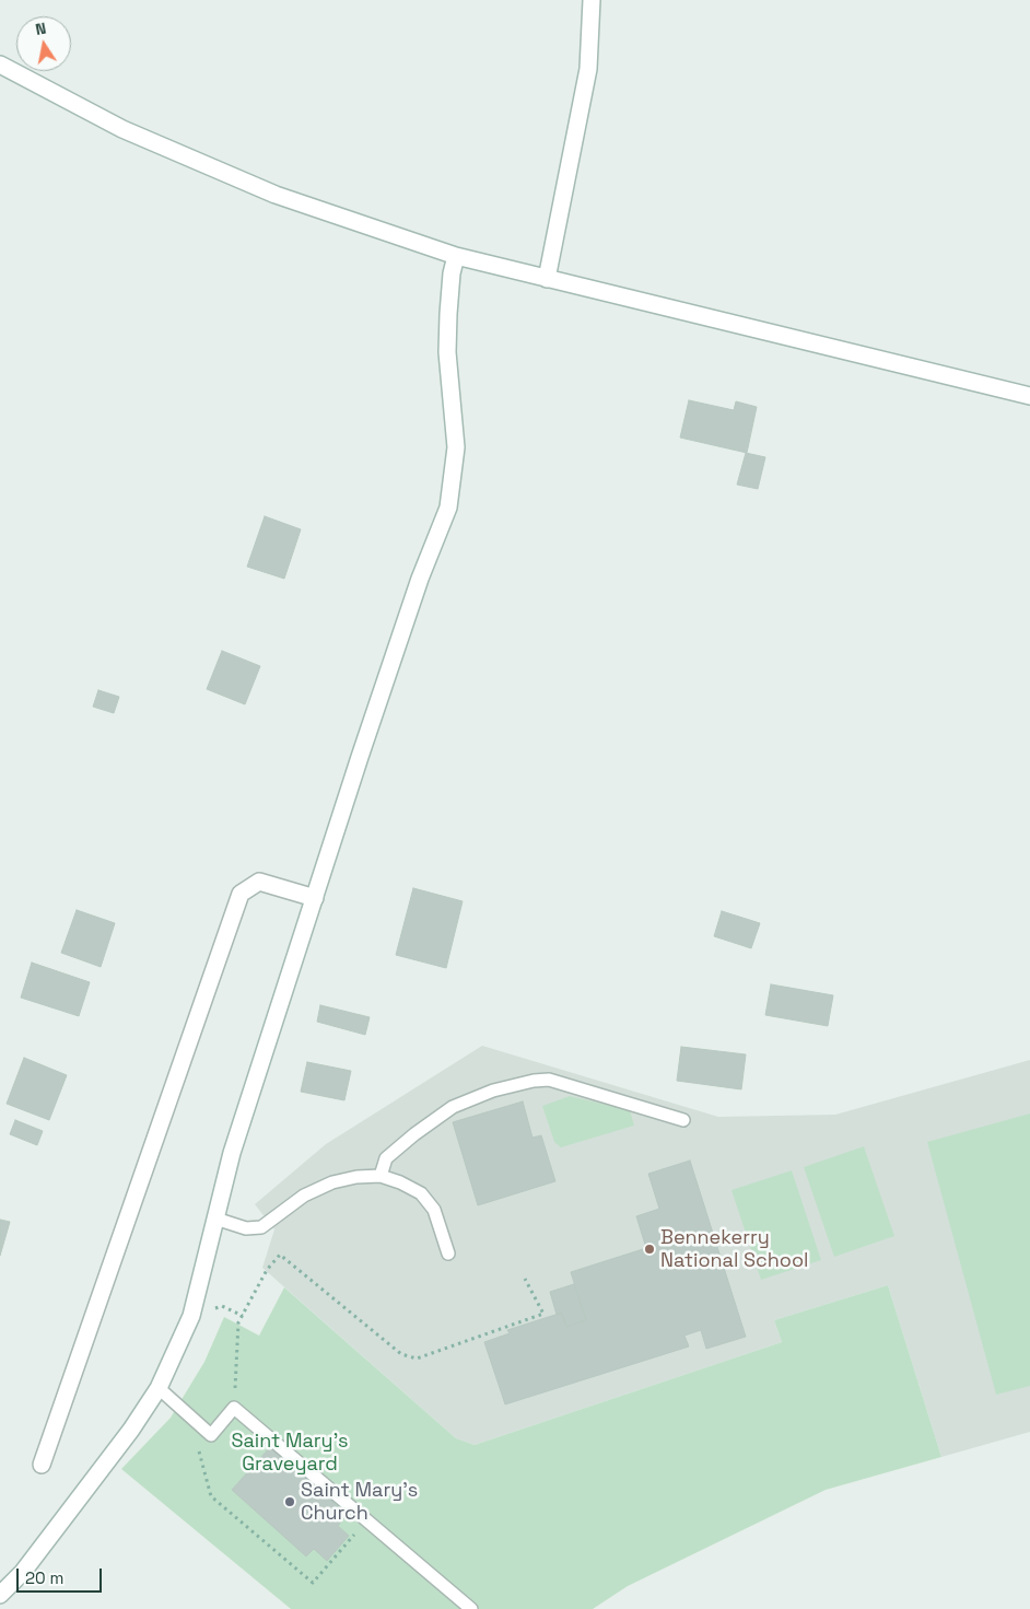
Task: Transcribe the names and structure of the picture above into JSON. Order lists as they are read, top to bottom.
{
  "parks": ["Saint Mary's Graveyard"],
  "places": ["Bennekerry National School", "Saint Mary's Church"],
  "scale_bar": "20 m",
  "north": "top"
}
